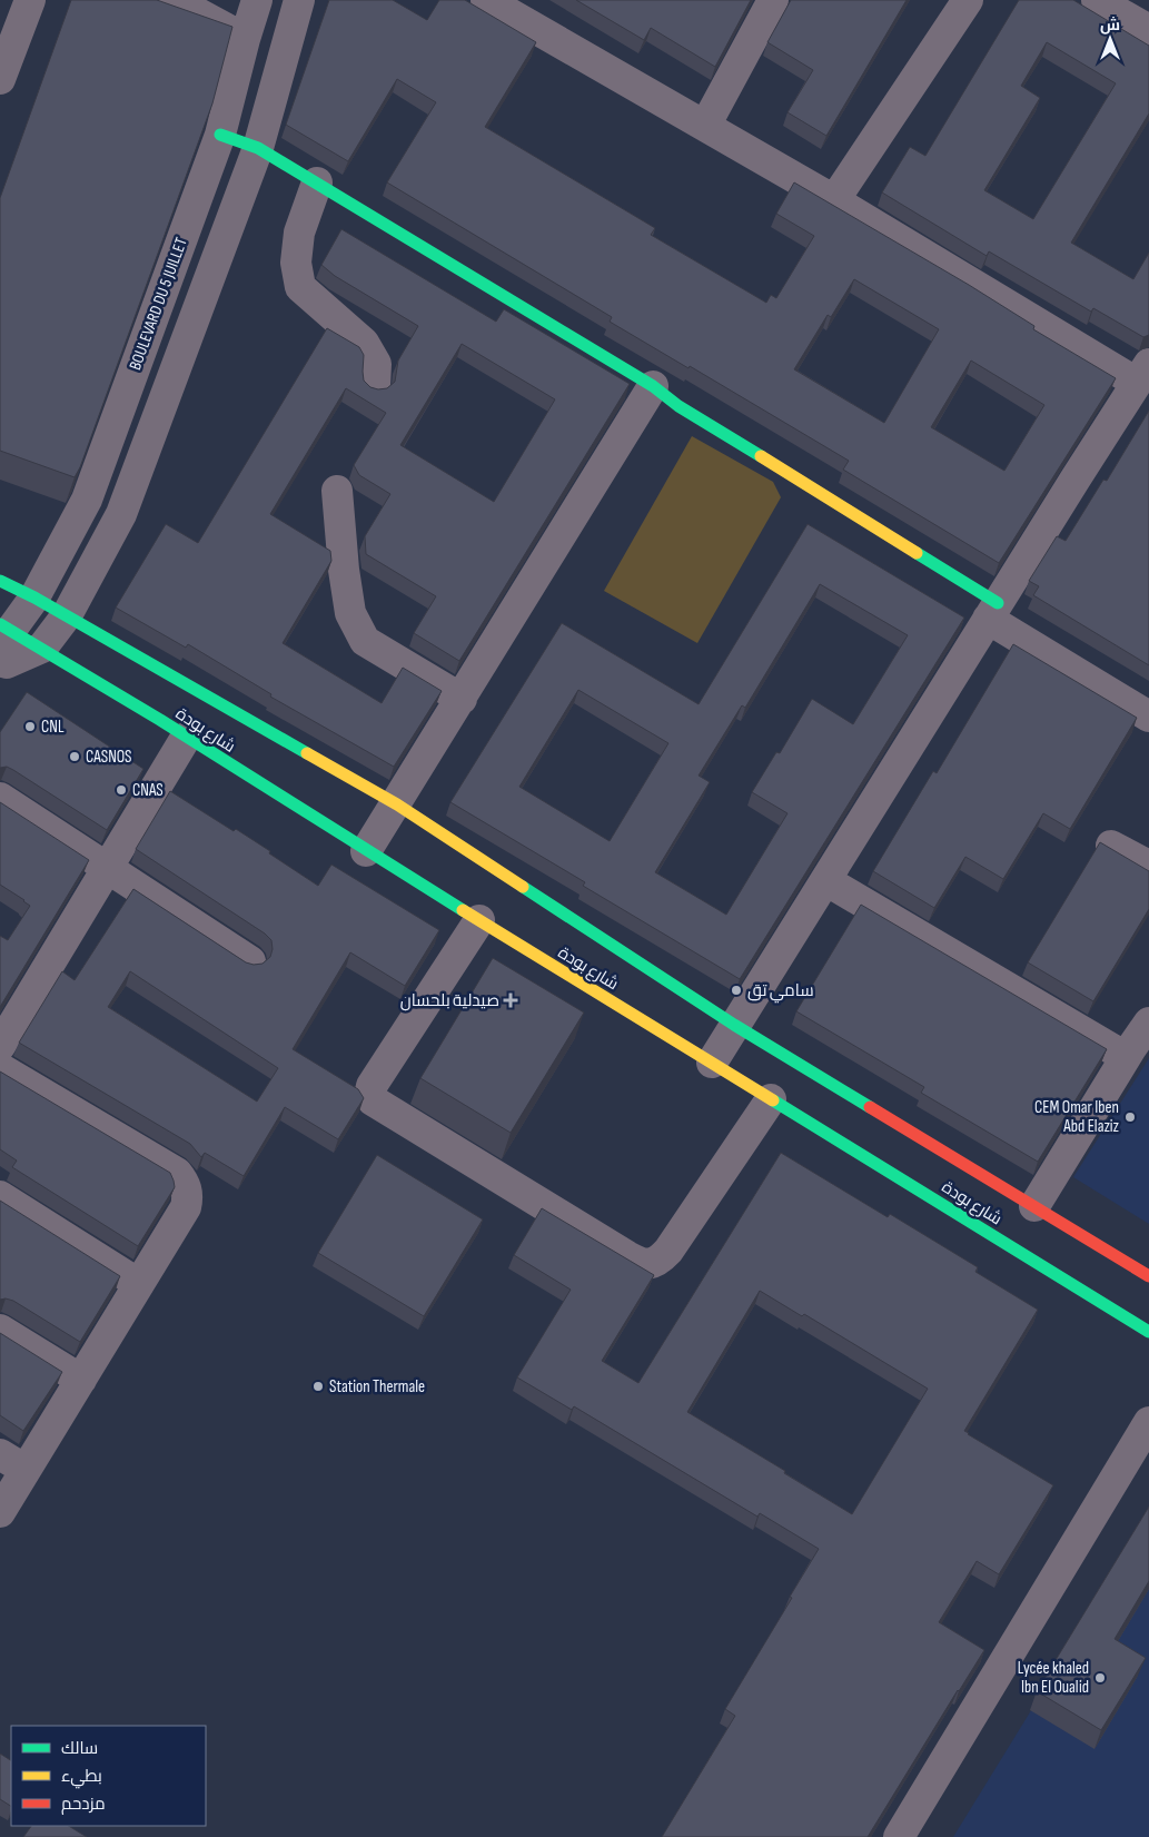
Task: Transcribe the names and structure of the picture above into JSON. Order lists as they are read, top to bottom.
{
  "streets": {
    "street": ["BOULEVARD DU 5 JUILLET", "شارع بودة"]
  },
  "crossings": [
    ["BOULEVARD DU 5 JUILLET", "شارع بودة"]
  ],
  "places": {
    "other": [
      "CNL",
      "CASNOS",
      "CNAS",
      "سامي تق",
      "CEM Omar Iben Abd Elaziz",
      "Station Thermale",
      "Lycée khaled Ibn El Oualid"
    ],
    "health": ["صيدلية بلحسان"]
  },
  "legend": ["سالك", "بطيء", "مزدحم"],
  "north": "top"
}
